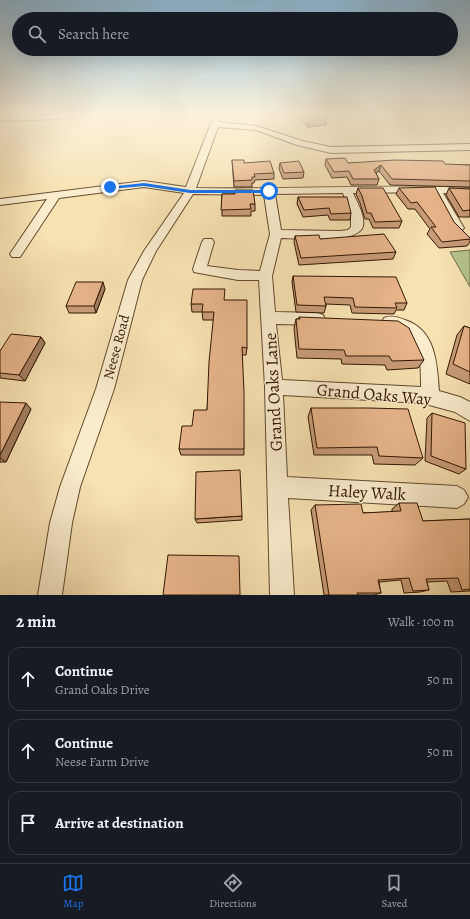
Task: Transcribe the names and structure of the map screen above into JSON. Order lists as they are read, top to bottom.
{
  "streets": {
    "street": [
      "Neese Road",
      "Grand Oaks Lane",
      "Grand Oaks Way",
      "Haley Walk"
    ]
  },
  "crossings": [
    ["Grand Oaks Lane", "Grand Oaks Way"],
    ["Grand Oaks Lane", "Haley Walk"]
  ],
  "page": {
    "search": "Search here",
    "heading": ["2 min", "Walk · 100 m"],
    "list": [
      ["Continue", "Grand Oaks Drive", "50 m"],
      ["Continue", "Neese Farm Drive", "50 m"],
      "Arrive at destination"
    ],
    "nav": ["Map", "Directions", "Saved"]
  }
}
